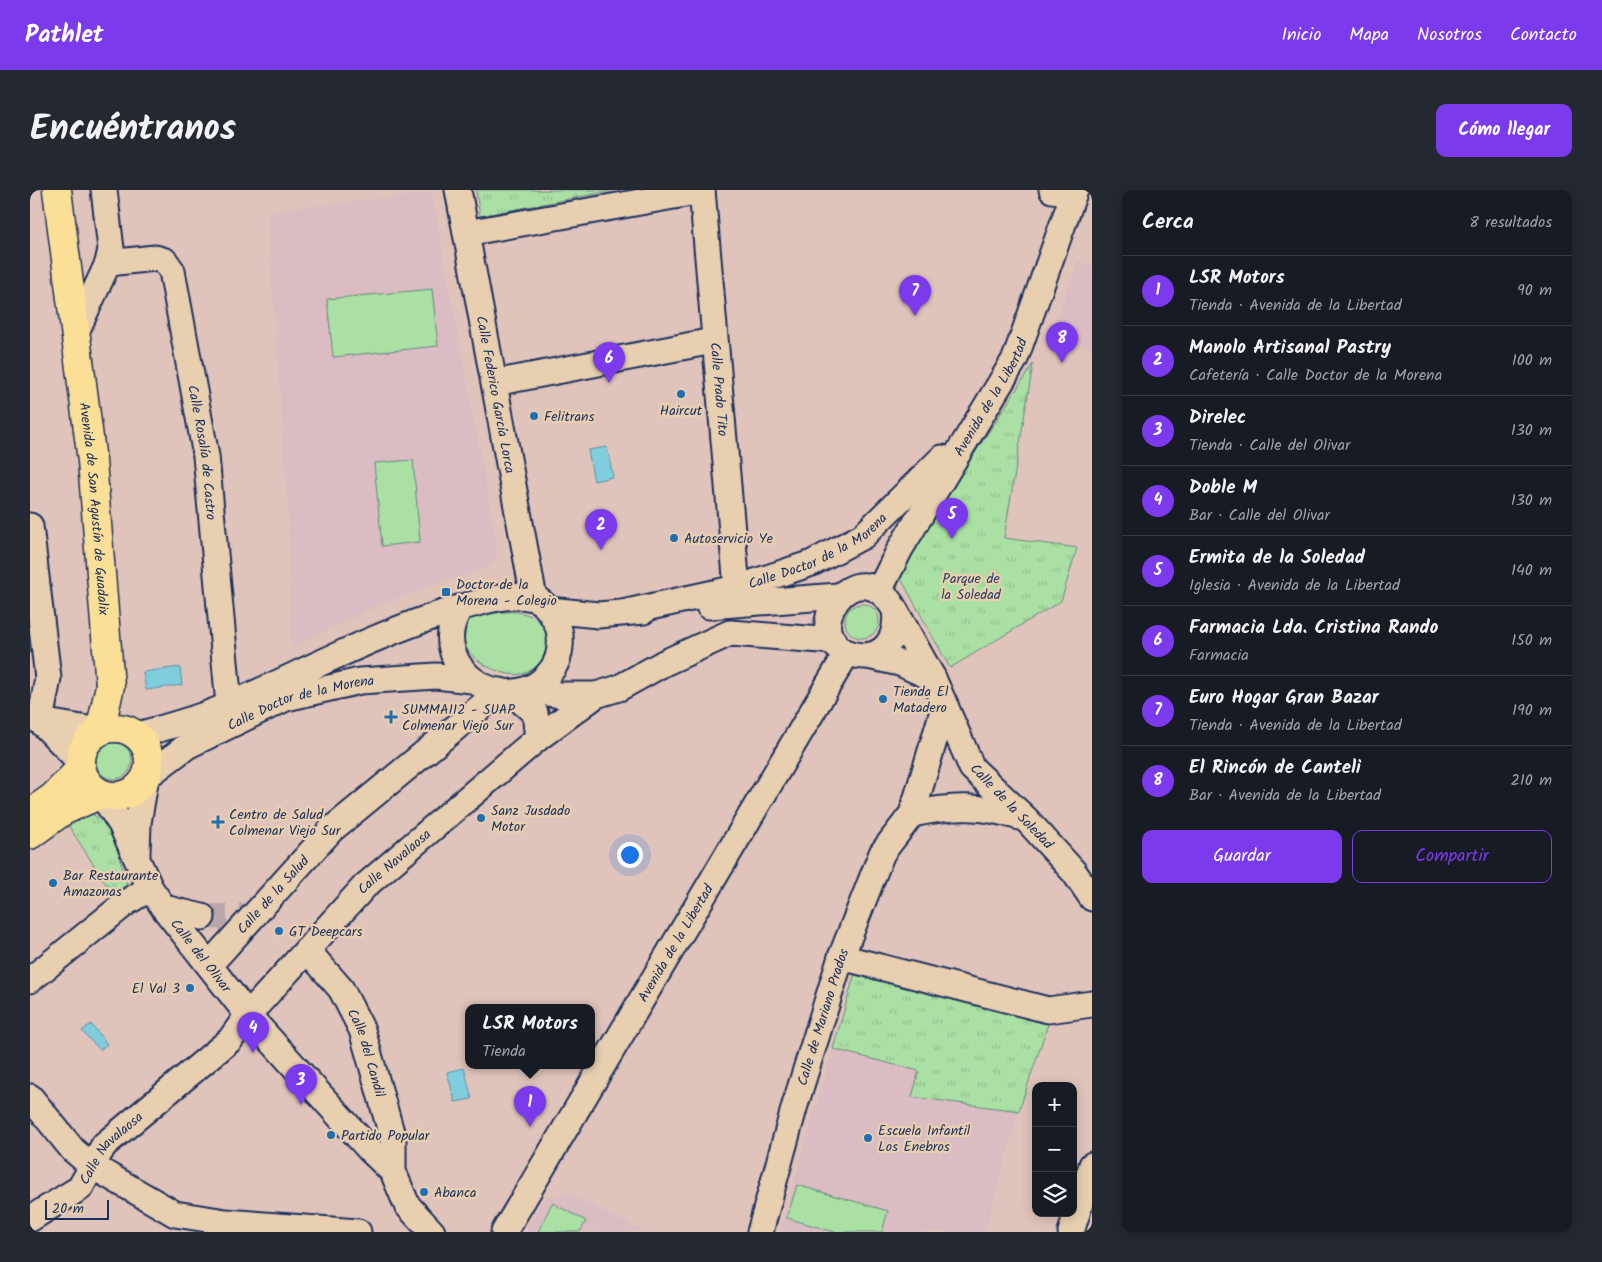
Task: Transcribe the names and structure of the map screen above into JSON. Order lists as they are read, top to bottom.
{
  "streets": {
    "main road": ["Avenida de San Agustín de Guadalix"],
    "street": [
      "Calle Prado Tito",
      "Calle Federico García Lorca",
      "Avenida de la Libertad",
      "Calle Rosalía de Castro",
      "Calle Doctor de la Morena",
      "Calle de la Soledad",
      "Calle Navalaosa",
      "Calle de la Salud",
      "Calle del Olivar",
      "Calle de Mariano Prados",
      "Calle del Candil"
    ]
  },
  "crossings": [
    ["Calle Prado Tito", "Calle Doctor de la Morena"],
    ["Calle Federico García Lorca", "Calle Doctor de la Morena"],
    ["Calle Federico García Lorca", "Calle de la Salud"],
    ["Avenida de la Libertad", "Calle Doctor de la Morena"],
    ["Avenida de la Libertad", "Calle de la Soledad"],
    ["Avenida de la Libertad", "Calle Navalaosa"],
    ["Calle Rosalía de Castro", "Calle Doctor de la Morena"],
    ["Avenida de San Agustín de Guadalix", "Calle Doctor de la Morena"],
    ["Avenida de San Agustín de Guadalix", "Calle del Olivar"],
    ["Calle Doctor de la Morena", "Calle de la Soledad"],
    ["Calle Doctor de la Morena", "Calle Navalaosa"],
    ["Calle Doctor de la Morena", "Calle de la Salud"],
    ["Calle Doctor de la Morena", "Calle del Olivar"],
    ["Calle de la Soledad", "Calle Navalaosa"],
    ["Calle de la Soledad", "Calle de Mariano Prados"],
    ["Calle Navalaosa", "Calle del Olivar"],
    ["Calle Navalaosa", "Calle del Candil"],
    ["Calle de la Salud", "Calle del Olivar"],
    ["Calle del Olivar", "Calle del Candil"]
  ],
  "parks": ["Parque de la Soledad"],
  "places": {
    "other": [
      "Haircut",
      "Felitrans",
      "Autoservicio Ye",
      "Tienda El Matadero",
      "Sanz Jusdado Motor",
      "Bar Restaurante Amazonas",
      "GT Deepcars",
      "El Val 3",
      "Partido Popular",
      "Escuela Infantil Los Enebros",
      "Abanca"
    ],
    "transit": ["Doctor de la Morena - Colegio"],
    "health": ["SUMMA112 - SUAP Colmenar Viejo Sur", "Centro de Salud Colmenar Viejo Sur"]
  },
  "scale_bar": "20 m",
  "page": {
    "header": "Pathlet",
    "nav": [
      "Inicio",
      "Mapa",
      "Nosotros",
      "Contacto"
    ],
    "title": "Encuéntranos",
    "buttons": [
      "Cómo llegar",
      ["Guardar", "Compartir"]
    ],
    "heading": ["Cerca", "8 resultados"],
    "list": [
      {
        "mark": "1",
        "name": "LSR Motors",
        "note": "Tienda · Avenida de la Libertad",
        "value": "90 m"
      },
      {
        "mark": "2",
        "name": "Manolo Artisanal Pastry",
        "note": "Cafetería · Calle Doctor de la Morena",
        "value": "100 m"
      },
      {
        "mark": "3",
        "name": "Direlec",
        "note": "Tienda · Calle del Olivar",
        "value": "130 m"
      },
      {
        "mark": "4",
        "name": "Doble M",
        "note": "Bar · Calle del Olivar",
        "value": "130 m"
      },
      {
        "mark": "5",
        "name": "Ermita de la Soledad",
        "note": "Iglesia · Avenida de la Libertad",
        "value": "140 m"
      },
      {
        "mark": "6",
        "name": "Farmacia Lda. Cristina Rando",
        "note": "Farmacia",
        "value": "150 m"
      },
      {
        "mark": "7",
        "name": "Euro Hogar Gran Bazar",
        "note": "Tienda · Avenida de la Libertad",
        "value": "190 m"
      },
      {
        "mark": "8",
        "name": "El Rincón de Canteli",
        "note": "Bar · Avenida de la Libertad",
        "value": "210 m"
      }
    ],
    "pins": [
      "7",
      "8",
      "6",
      "5",
      "2",
      "4",
      "3",
      "1"
    ],
    "popup": ["LSR Motors", "Tienda"],
    "map_buttons": ["+", "−"],
    "scale": "20 m"
  }
}
